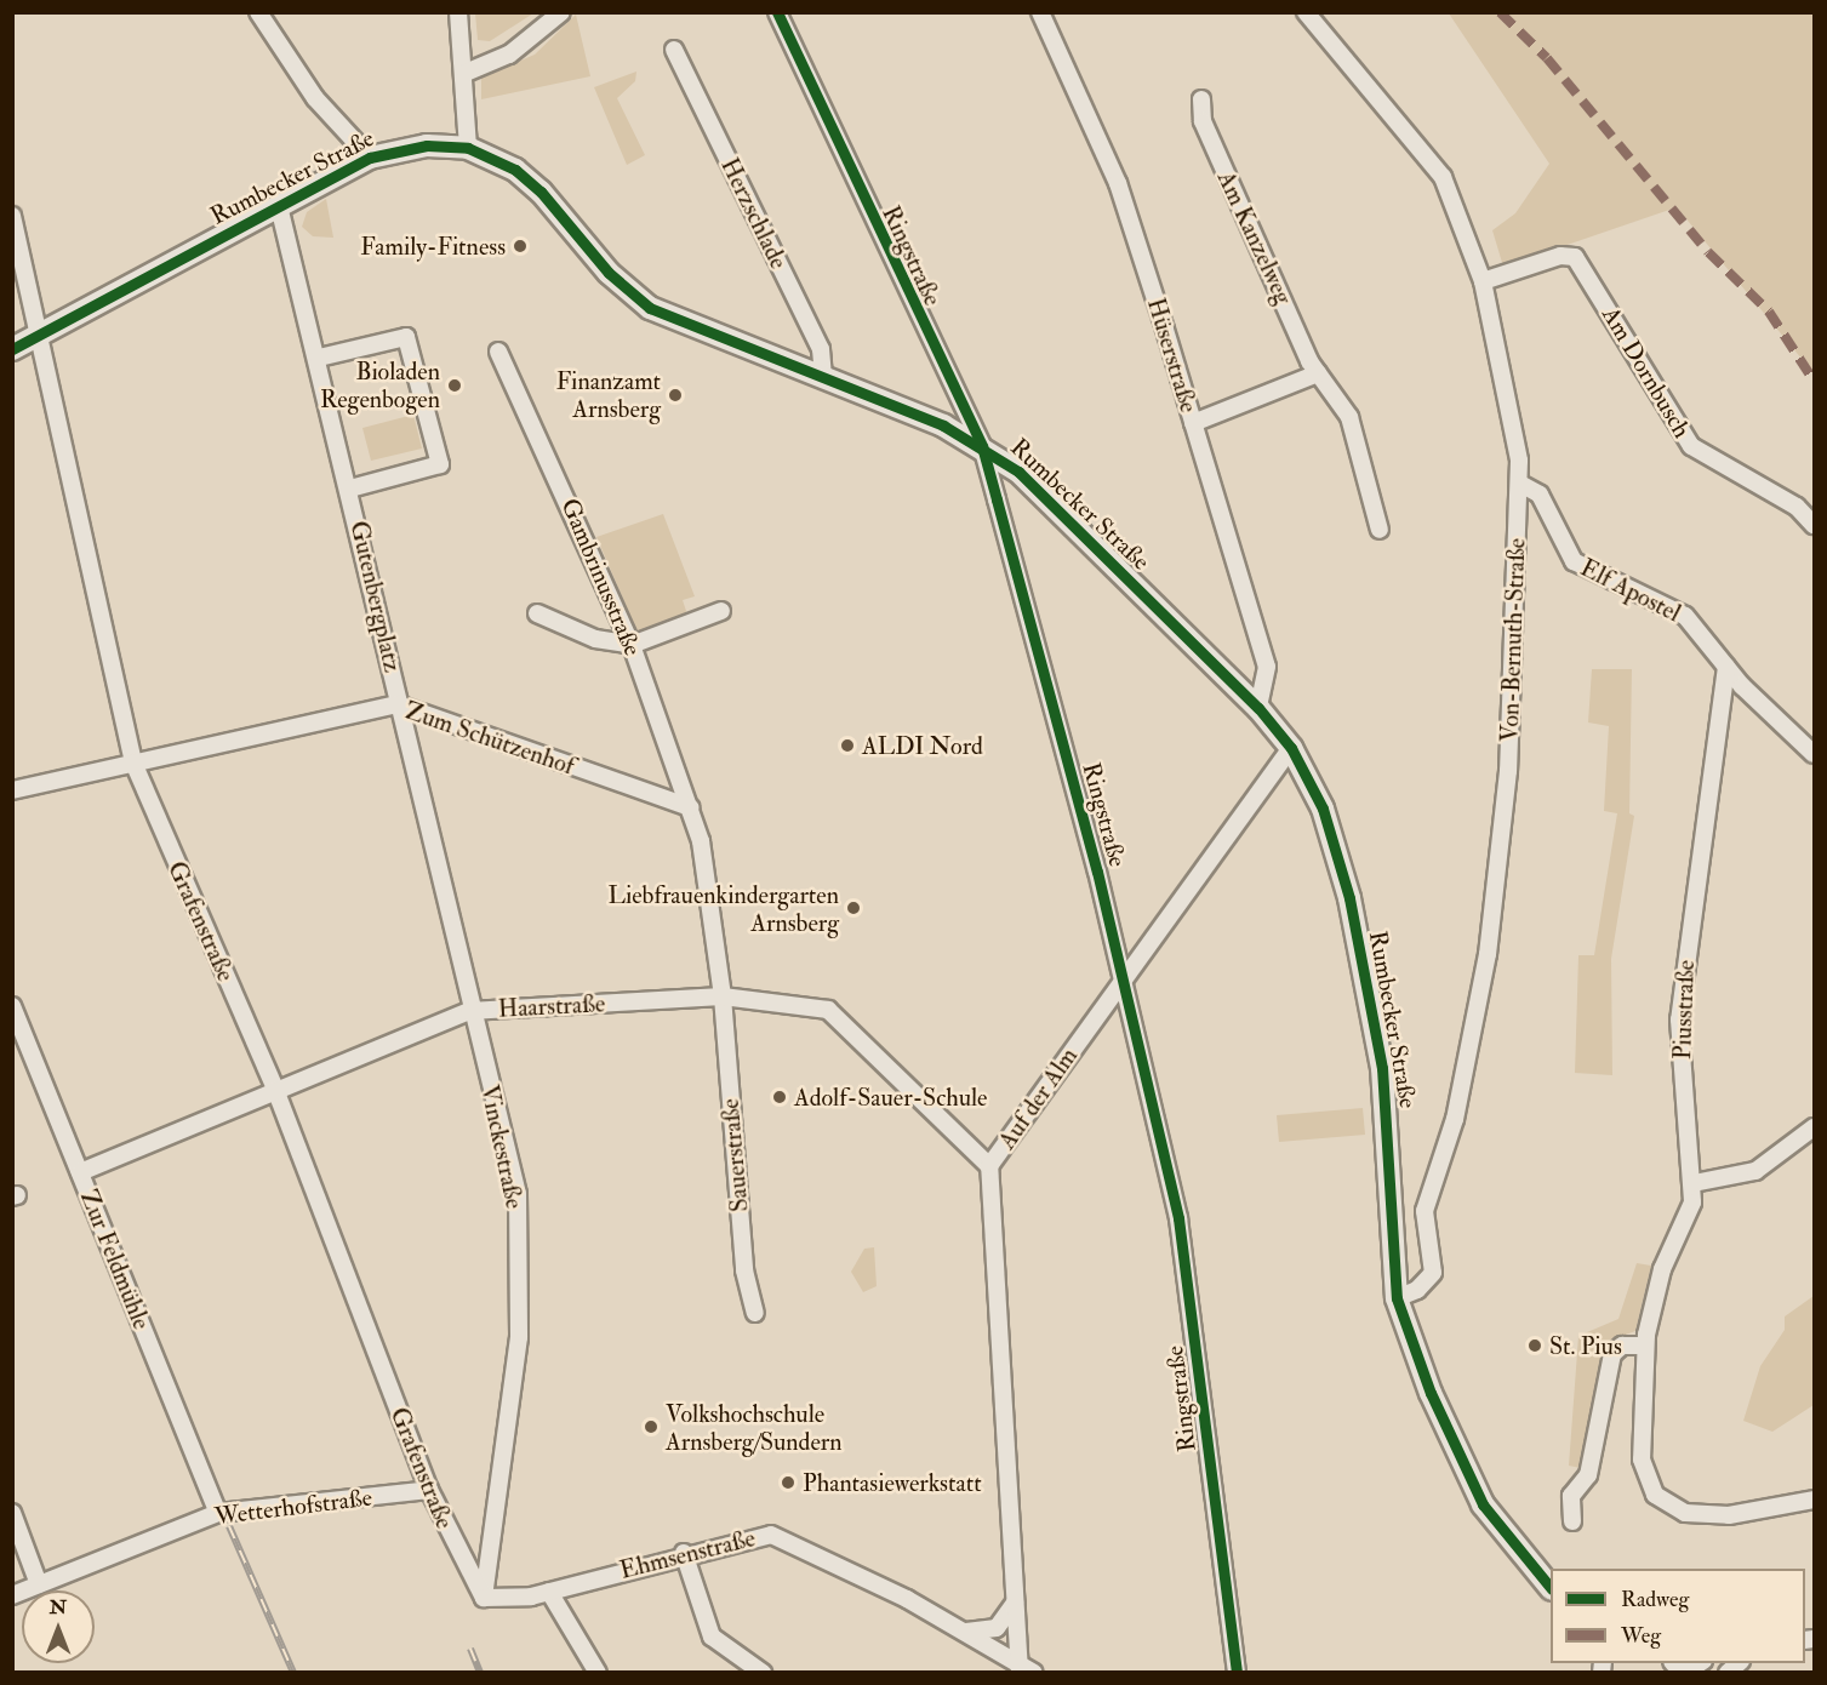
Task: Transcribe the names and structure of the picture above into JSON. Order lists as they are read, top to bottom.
{
  "streets": {
    "street": [
      "Rumbecker Straße",
      "Herzschlade",
      "Am Kanzelweg",
      "Ringstraße",
      "Hüserstraße",
      "Am Dornbusch",
      "Gambrinusstraße",
      "Elf Apostel",
      "Gutenbergplatz",
      "Von-Bernuth-Straße",
      "Zum Schützenhof",
      "Grafenstraße",
      "Haarstraße",
      "Piusstraße",
      "Auf der Alm",
      "Vinckestraße",
      "Sauerstraße",
      "Zur Feldmühle",
      "Wetterhofstraße",
      "Ehmsenstraße"
    ]
  },
  "crossings": [
    ["Rumbecker Straße", "Herzschlade"],
    ["Rumbecker Straße", "Ringstraße"],
    ["Rumbecker Straße", "Hüserstraße"],
    ["Rumbecker Straße", "Gutenbergplatz"],
    ["Rumbecker Straße", "Von-Bernuth-Straße"],
    ["Rumbecker Straße", "Grafenstraße"],
    ["Rumbecker Straße", "Auf der Alm"],
    ["Ringstraße", "Auf der Alm"],
    ["Am Dornbusch", "Von-Bernuth-Straße"],
    ["Gambrinusstraße", "Zum Schützenhof"],
    ["Elf Apostel", "Von-Bernuth-Straße"],
    ["Elf Apostel", "Piusstraße"],
    ["Gutenbergplatz", "Zum Schützenhof"],
    ["Gutenbergplatz", "Vinckestraße"],
    ["Zum Schützenhof", "Grafenstraße"],
    ["Zum Schützenhof", "Vinckestraße"],
    ["Grafenstraße", "Haarstraße"],
    ["Grafenstraße", "Vinckestraße"],
    ["Grafenstraße", "Wetterhofstraße"],
    ["Grafenstraße", "Ehmsenstraße"],
    ["Haarstraße", "Auf der Alm"],
    ["Haarstraße", "Vinckestraße"],
    ["Haarstraße", "Sauerstraße"],
    ["Haarstraße", "Zur Feldmühle"],
    ["Auf der Alm", "Ehmsenstraße"],
    ["Vinckestraße", "Ehmsenstraße"],
    ["Zur Feldmühle", "Wetterhofstraße"]
  ],
  "places": [
    "Family-Fitness",
    "Bioladen Regenbogen",
    "Finanzamt Arnsberg",
    "ALDI Nord",
    "Liebfrauenkindergarten Arnsberg",
    "Adolf-Sauer-Schule",
    "St. Pius",
    "Volkshochschule Arnsberg/Sundern",
    "Phantasiewerkstatt"
  ],
  "legend": ["Radweg", "Weg"],
  "north": "top"
}
